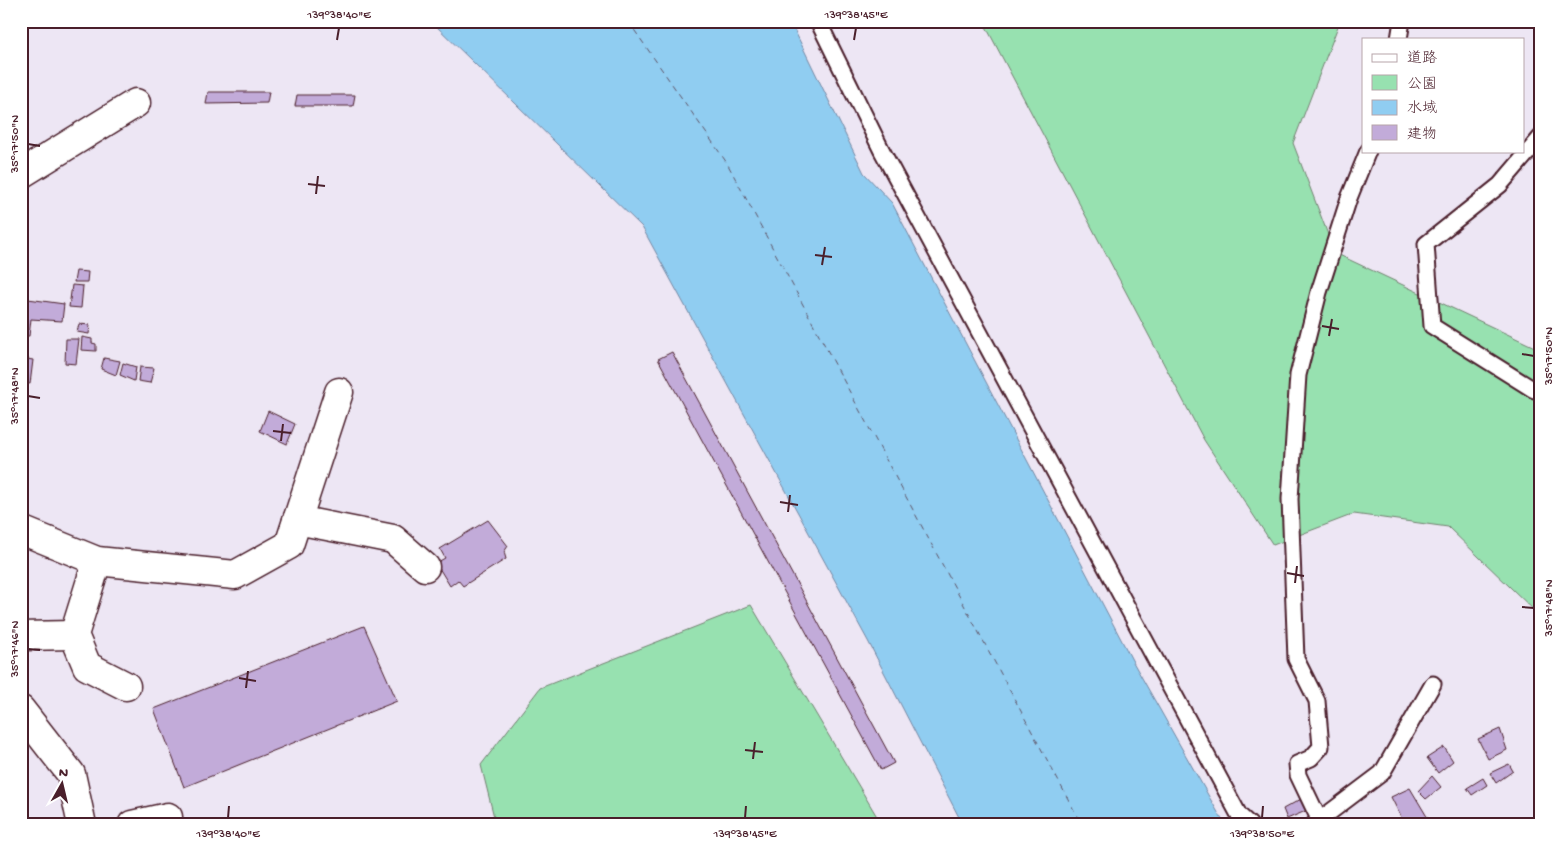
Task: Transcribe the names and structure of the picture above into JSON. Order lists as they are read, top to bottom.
{
  "legend": [
    "道路",
    "公園",
    "水域",
    "建物"
  ],
  "north": "top",
  "coordinates": [
    "139°38'40\"E",
    "139°38'45\"E",
    "35°17'50\"N",
    "35°17'48\"N",
    "35°17'46\"N",
    "139°38'50\"E"
  ]
}
